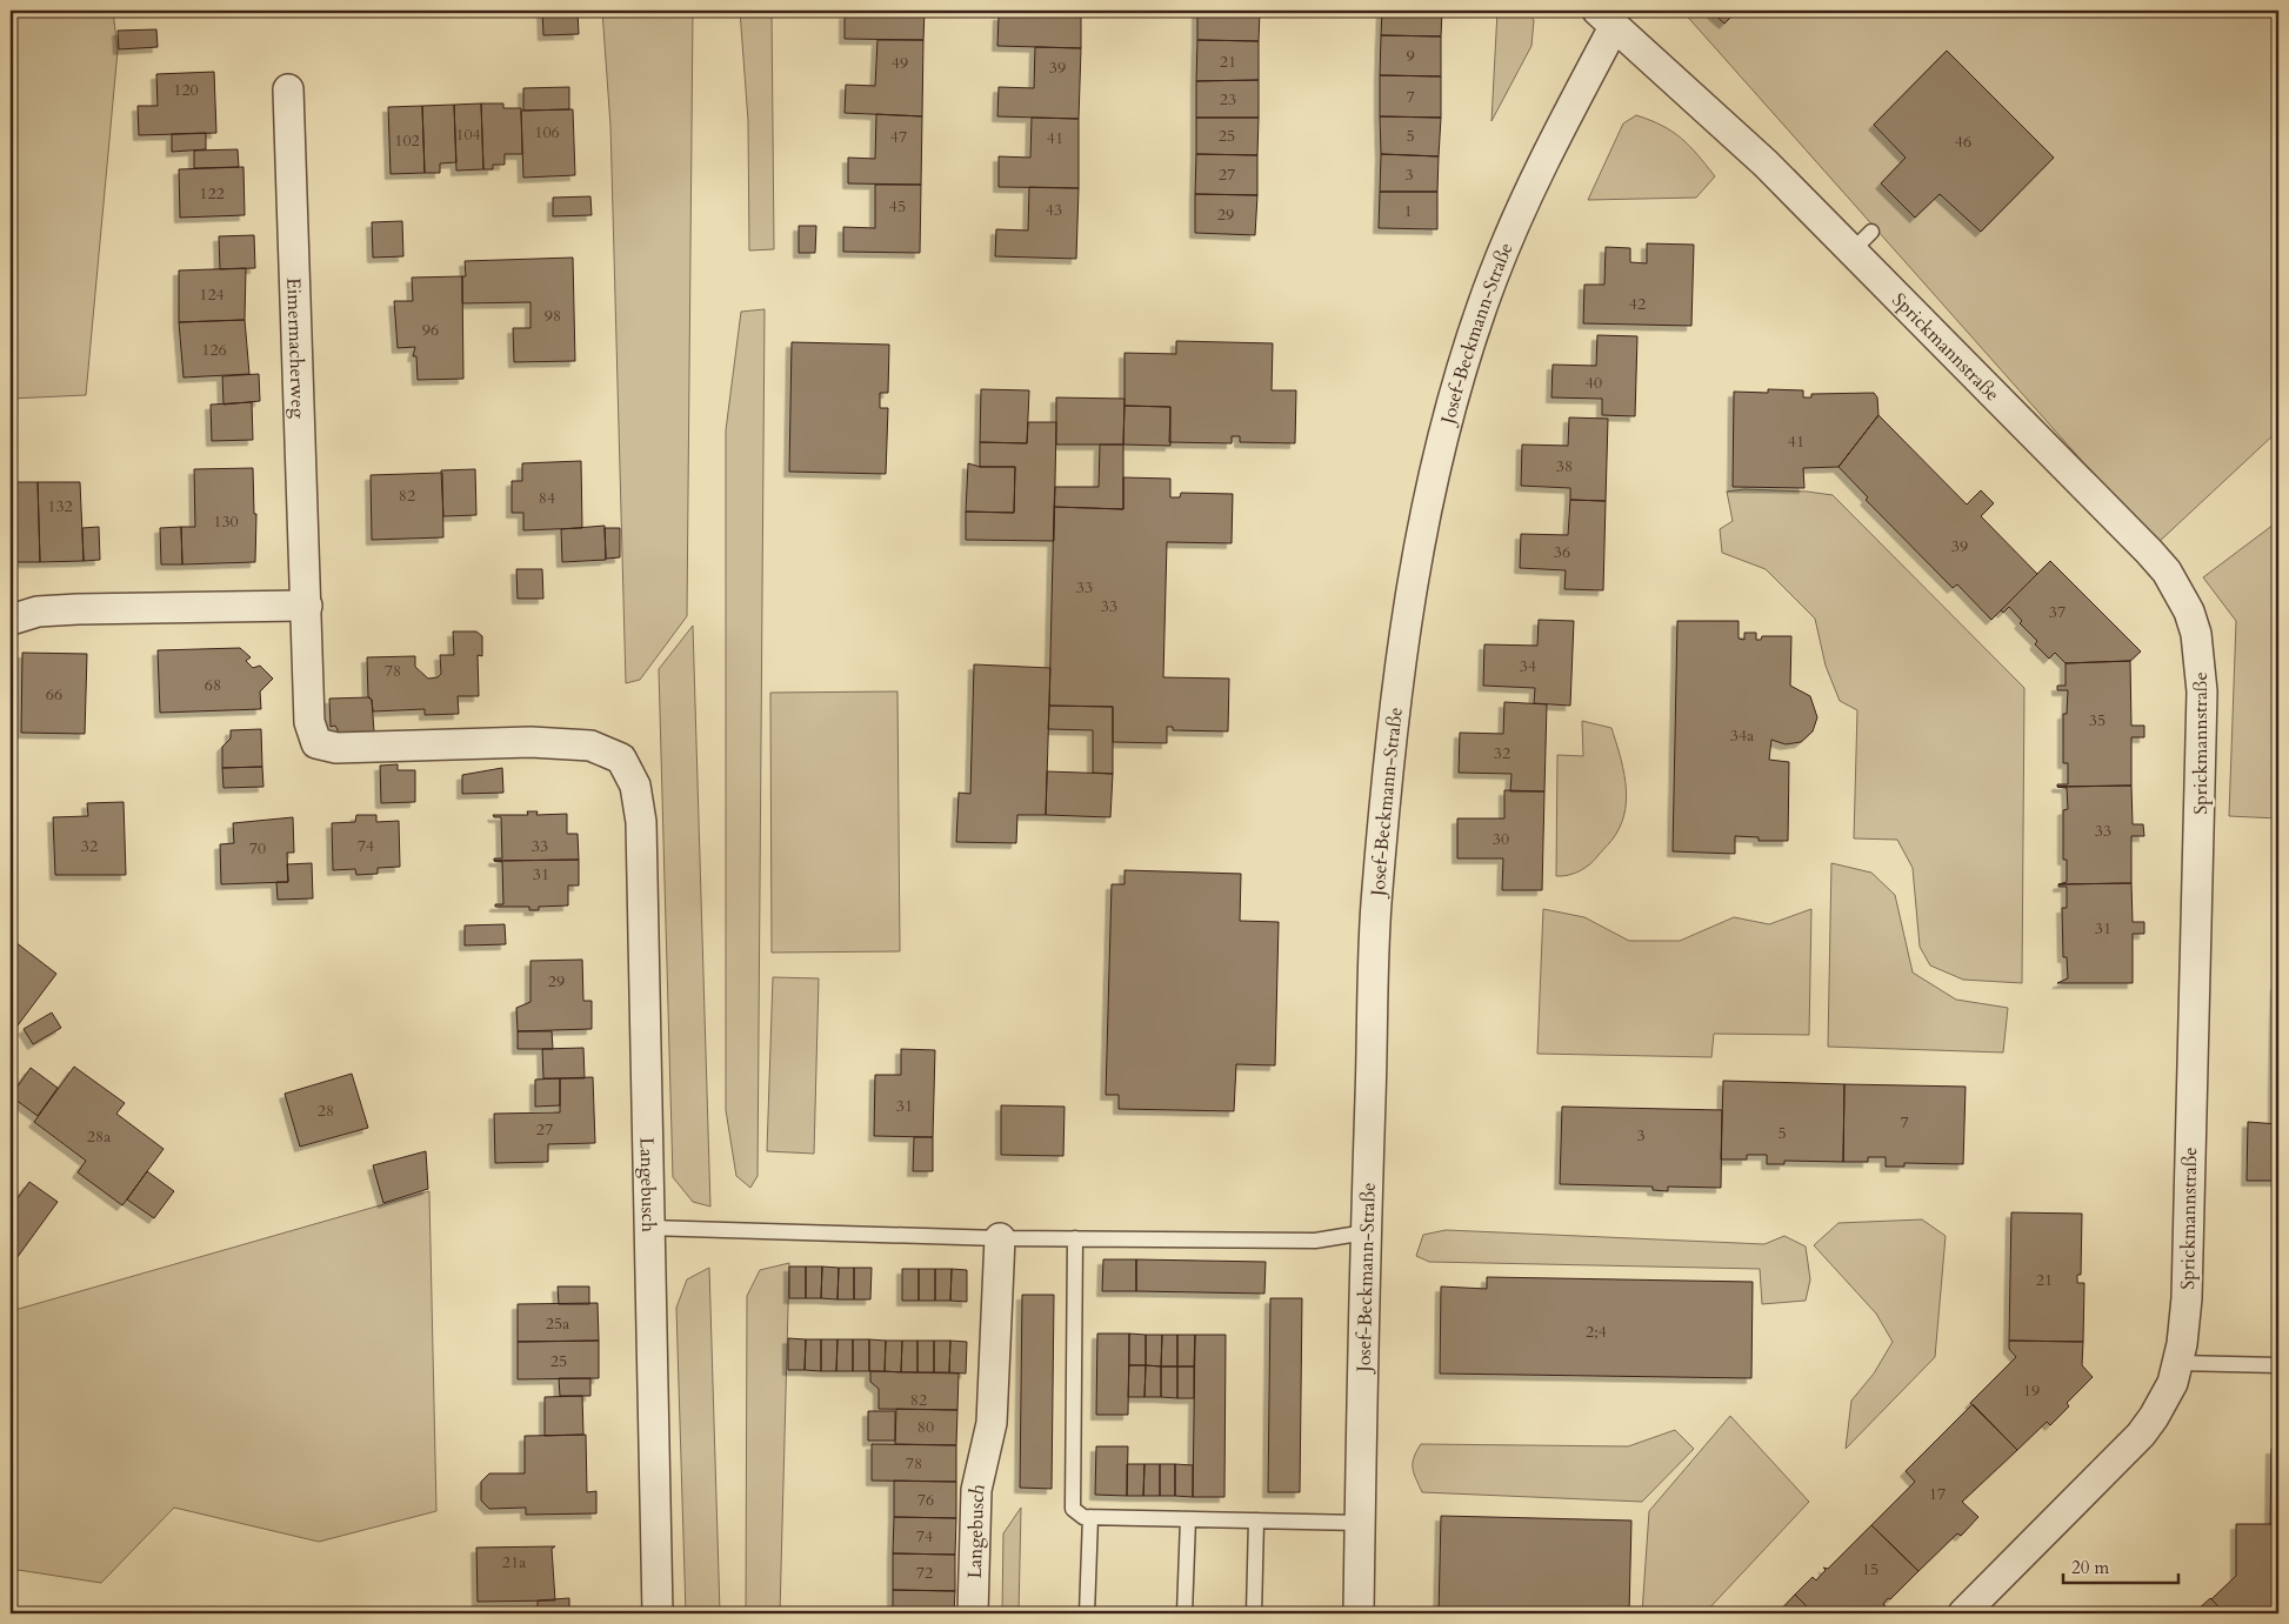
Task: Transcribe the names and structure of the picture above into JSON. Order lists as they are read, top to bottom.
{
  "streets": {
    "street": [
      "Josef-Beckmann-Straße",
      "Eimermacherweg",
      "Sprickmannstraße",
      "Langebusch"
    ]
  },
  "crossings": [
    ["Josef-Beckmann-Straße", "Sprickmannstraße"],
    ["Eimermacherweg", "Langebusch"]
  ],
  "house_numbers": [
    "9",
    "21",
    "49",
    "39",
    "120",
    "7",
    "23",
    "106",
    "104",
    "25",
    "5",
    "47",
    "41",
    "102",
    "46",
    "27",
    "3",
    "122",
    "45",
    "43",
    "1",
    "29",
    "124",
    "42",
    "98",
    "96",
    "126",
    "40",
    "41",
    "38",
    "82",
    "84",
    "132",
    "130",
    "39",
    "36",
    "33",
    "33",
    "37",
    "34",
    "78",
    "68",
    "66",
    "35",
    "34a",
    "32",
    "33",
    "30",
    "32",
    "74",
    "33",
    "70",
    "31",
    "31",
    "29",
    "31",
    "28",
    "7",
    "27",
    "5",
    "3",
    "28a",
    "21",
    "25a",
    "2;4",
    "25",
    "19",
    "82",
    "80",
    "78",
    "17",
    "76",
    "74",
    "21a",
    "15",
    "72"
  ],
  "scale_bar": "20 m"
}
